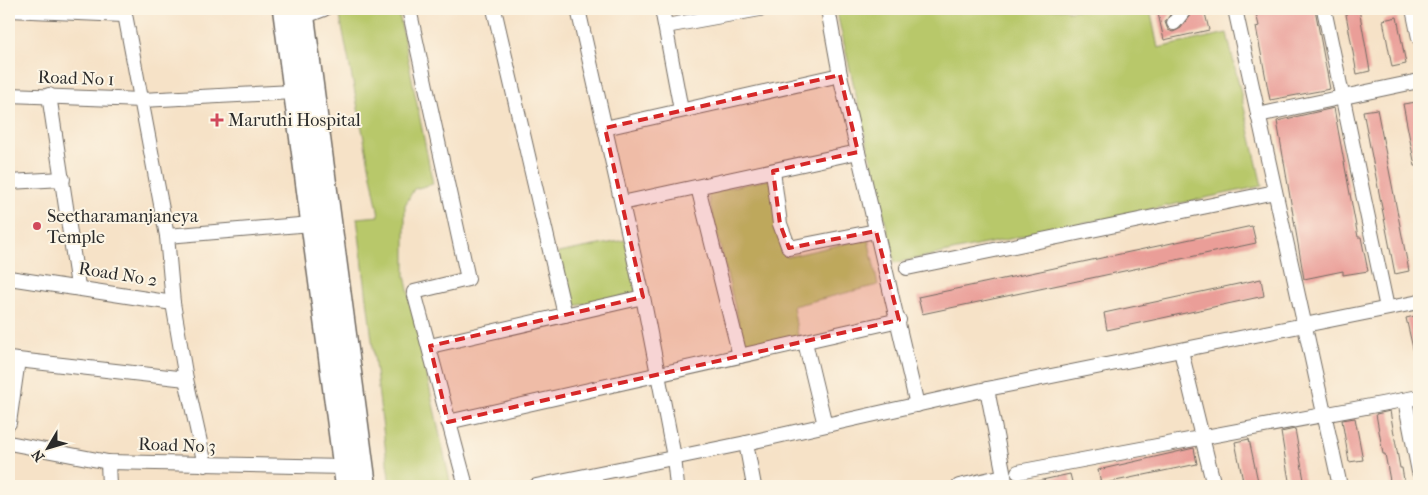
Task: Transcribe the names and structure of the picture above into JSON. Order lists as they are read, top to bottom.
{
  "streets": {
    "street": ["Road No 1", "Road No 2", "Road No 3"]
  },
  "crossings": [
    ["Road No 2", "Road No 3"]
  ],
  "places": {
    "health": ["Maruthi Hospital"],
    "other": ["Seetharamanjaneya Temple"]
  },
  "north": "bottom left"
}
